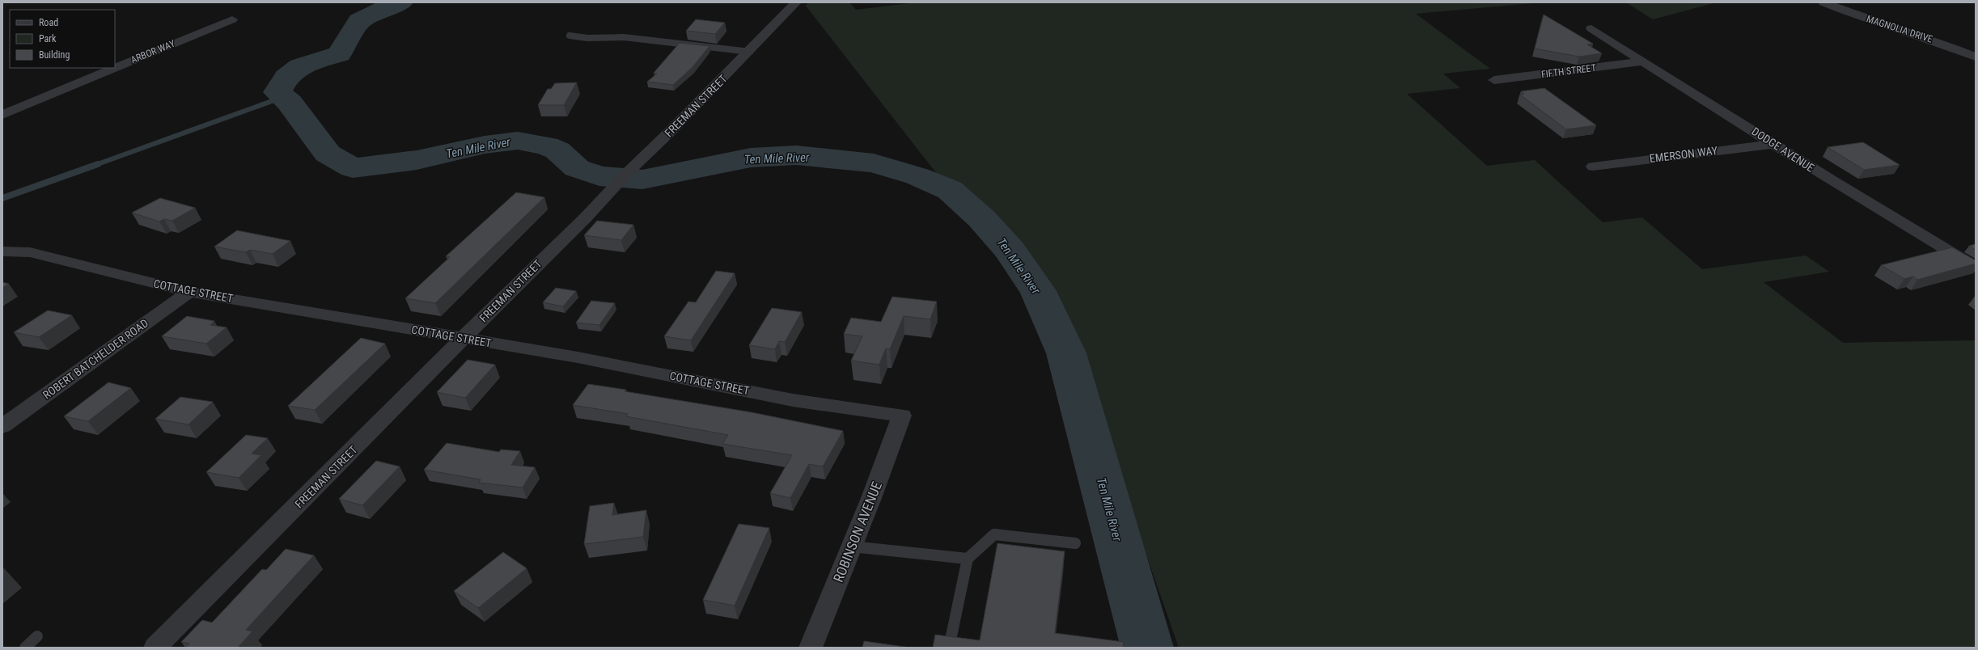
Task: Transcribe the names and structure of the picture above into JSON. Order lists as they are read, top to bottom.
{
  "streets": {
    "street": [
      "MAGNOLIA DRIVE",
      "ARBOR WAY",
      "FIFTH STREET",
      "FREEMAN STREET",
      "DODGE AVENUE",
      "EMERSON WAY",
      "COTTAGE STREET",
      "ROBERT BATCHELDER ROAD",
      "ROBINSON AVENUE"
    ]
  },
  "crossings": [
    ["FIFTH STREET", "DODGE AVENUE"],
    ["FREEMAN STREET", "COTTAGE STREET"],
    ["DODGE AVENUE", "EMERSON WAY"],
    ["COTTAGE STREET", "ROBERT BATCHELDER ROAD"],
    ["COTTAGE STREET", "ROBINSON AVENUE"]
  ],
  "water": ["Ten Mile River"],
  "legend": ["Road", "Park", "Building"]
}
